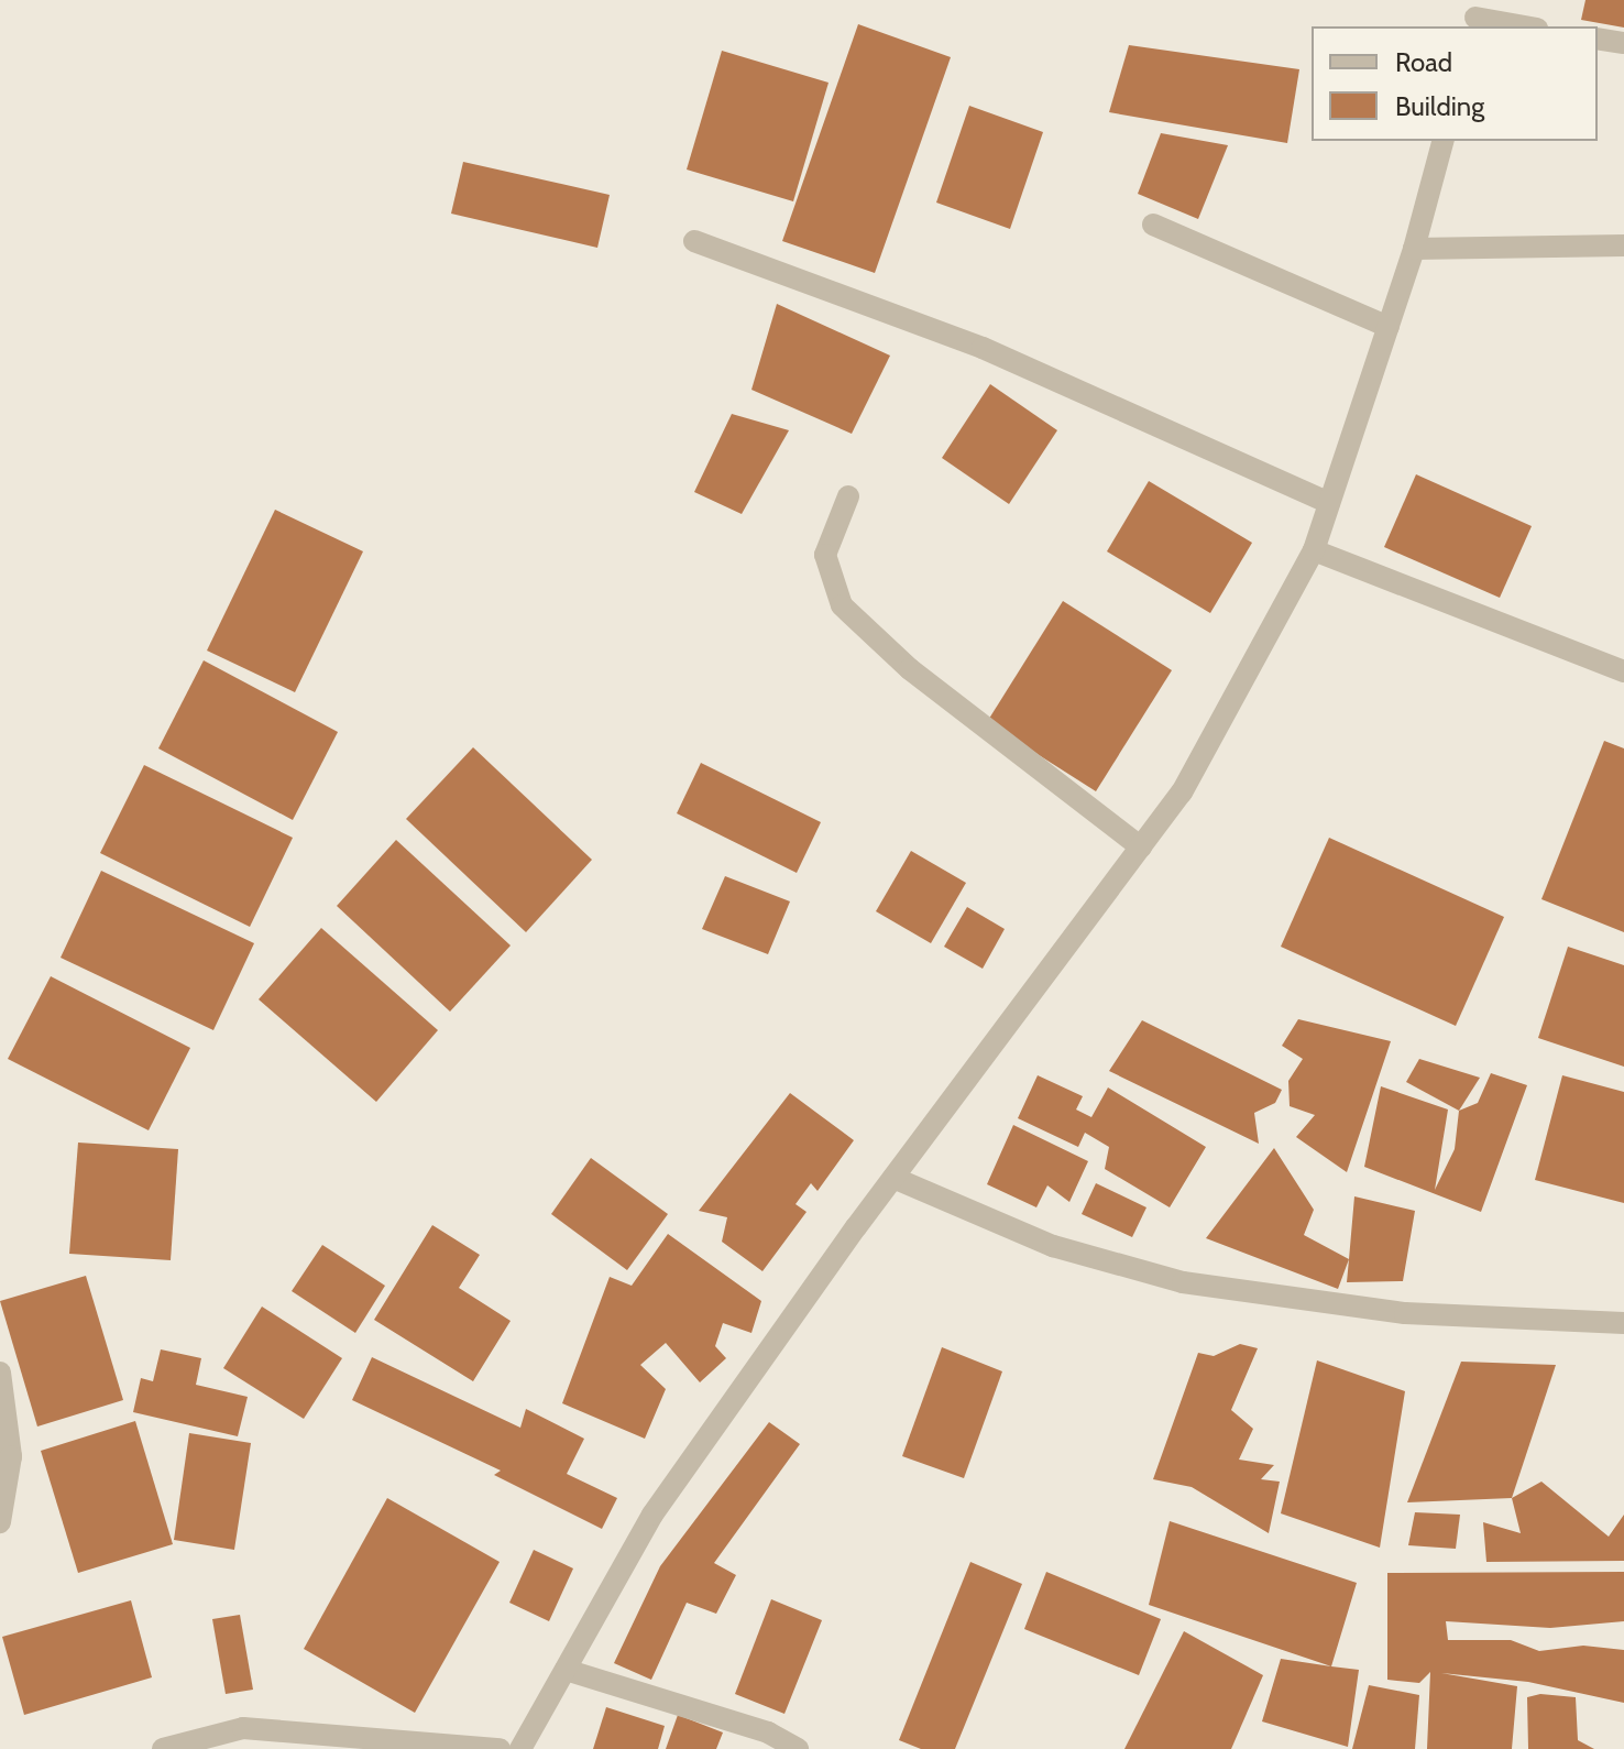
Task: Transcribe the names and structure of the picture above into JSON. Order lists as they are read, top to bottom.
{
  "legend": ["Road", "Building"]
}
